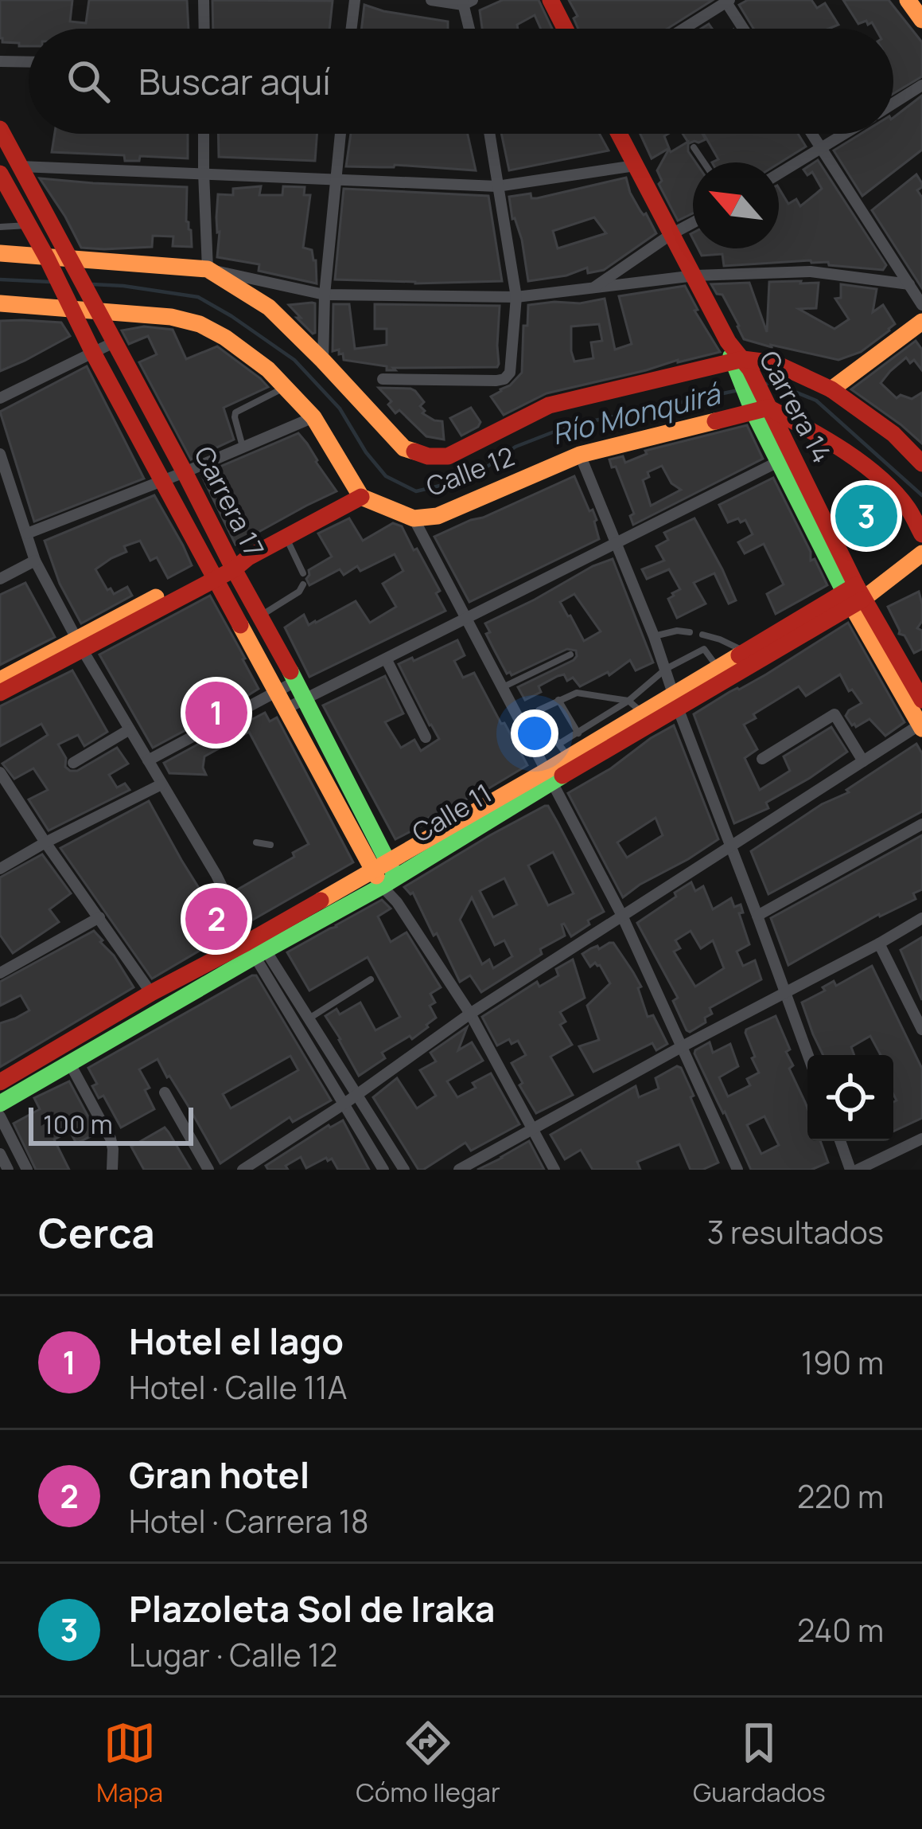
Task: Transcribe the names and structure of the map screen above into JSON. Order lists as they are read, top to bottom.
{
  "streets": {
    "main road": [
      "Carrera 14",
      "Calle 12",
      "Carrera 17",
      "Calle 11"
    ]
  },
  "crossings": [
    ["Carrera 14", "Calle 12"],
    ["Carrera 14", "Calle 11"],
    ["Carrera 17", "Calle 11"]
  ],
  "water": ["Río Monquirá"],
  "scale_bar": "100 m",
  "north": "top left",
  "page": {
    "search": "Buscar aquí",
    "pins": ["3", "1", "2"],
    "scale": "100 m",
    "heading": ["Cerca", "3 resultados"],
    "list": [
      {
        "mark": "1",
        "name": "Hotel el lago",
        "note": "Hotel · Calle 11A",
        "value": "190 m"
      },
      {
        "mark": "2",
        "name": "Gran hotel",
        "note": "Hotel · Carrera 18",
        "value": "220 m"
      },
      {
        "mark": "3",
        "name": "Plazoleta Sol de Iraka",
        "note": "Lugar · Calle 12",
        "value": "240 m"
      }
    ],
    "nav": ["Mapa", "Cómo llegar", "Guardados"]
  }
}
